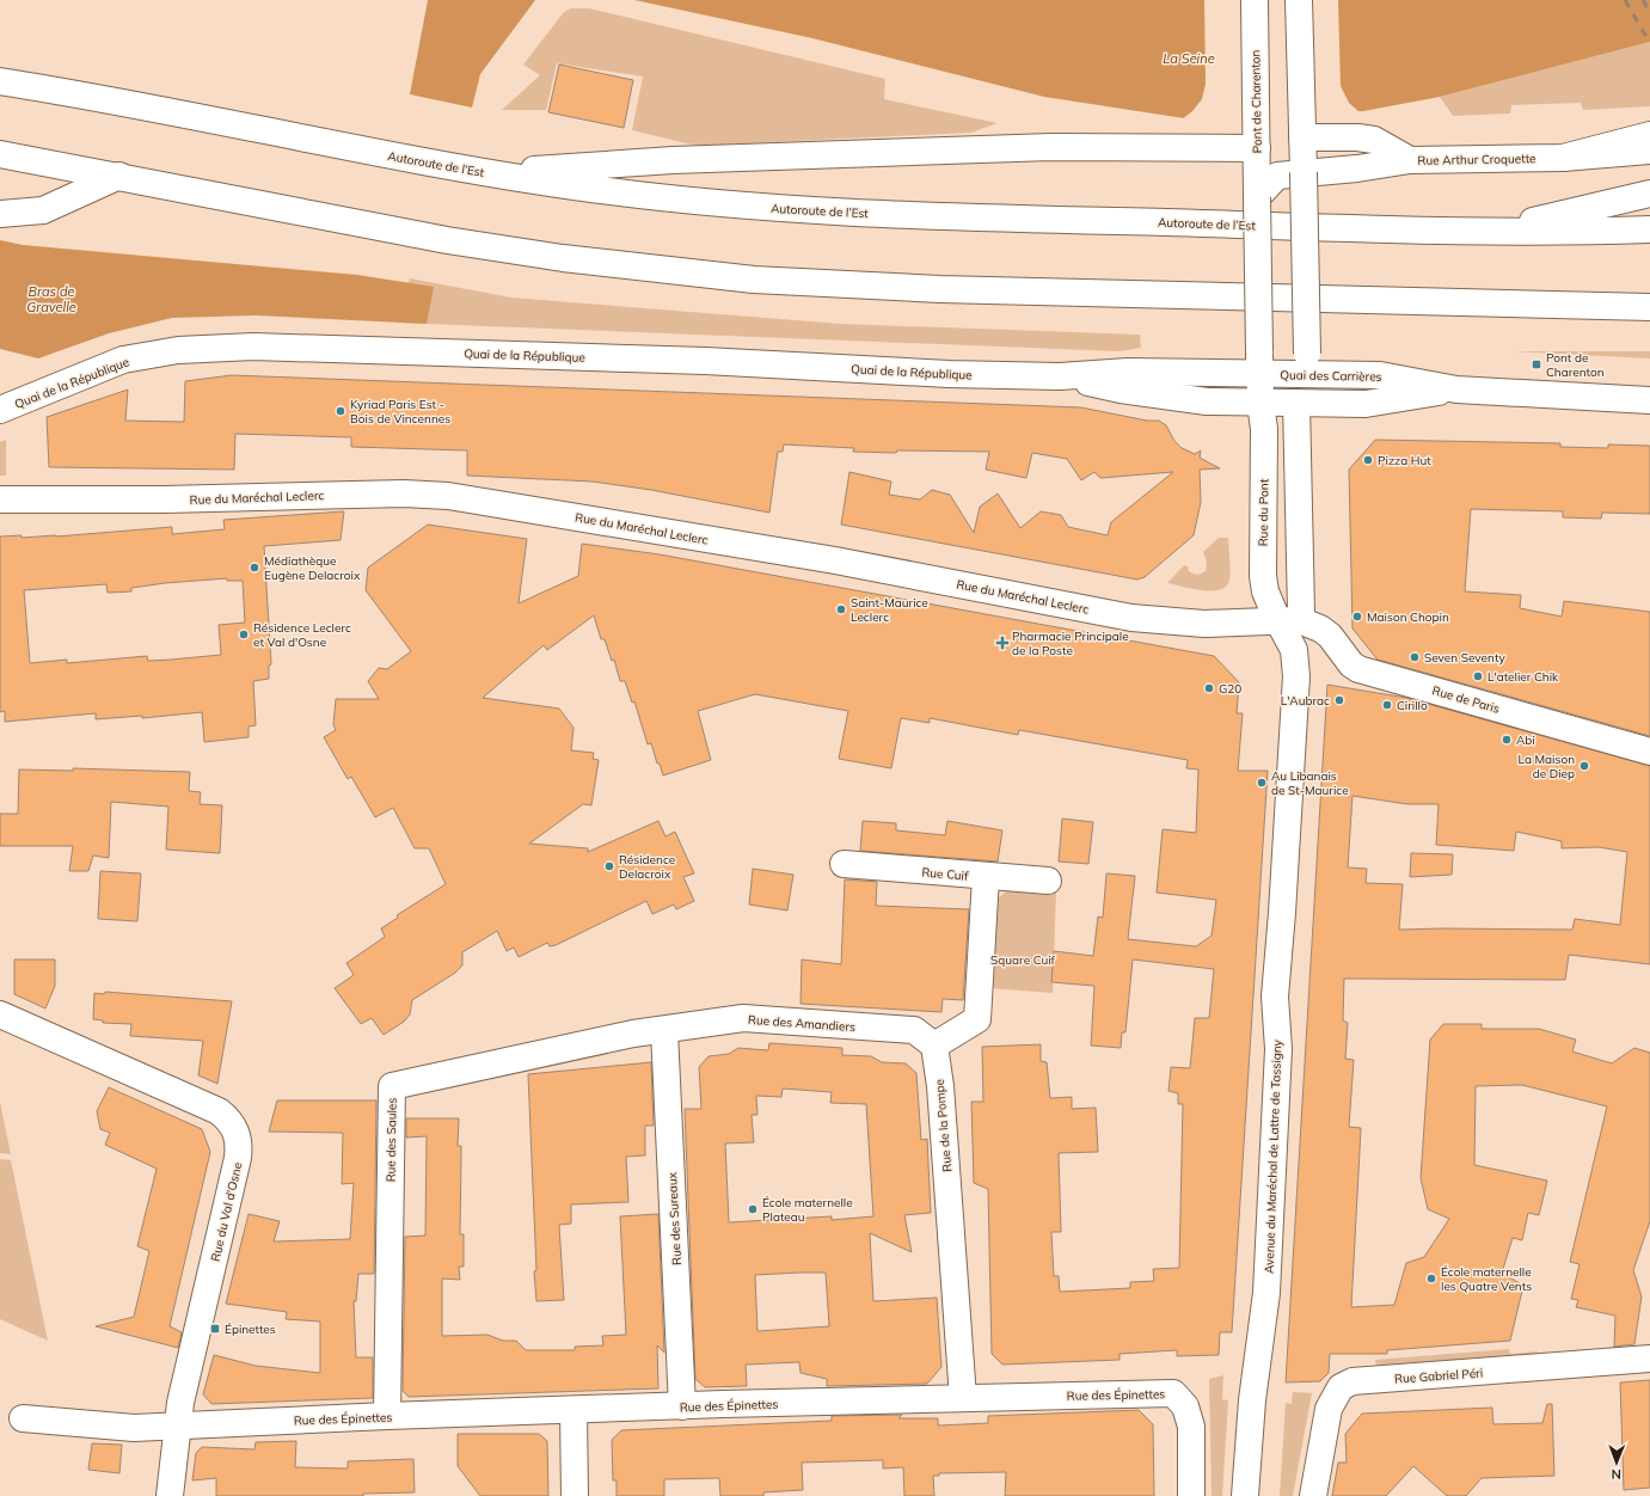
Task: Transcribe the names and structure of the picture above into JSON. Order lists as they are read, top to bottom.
{
  "streets": {
    "main road": [
      "Pont de Charenton",
      "Rue Arthur Croquette",
      "Autoroute de l’Est",
      "Quai de la République",
      "Quai des Carrières",
      "Rue du Maréchal Leclerc",
      "Rue du Pont",
      "Rue de Paris",
      "Rue Cuif",
      "Rue des Amandiers",
      "Rue de la Pompe",
      "Rue des Saules",
      "Avenue du Maréchal de Lattre de Tassigny",
      "Rue du Val d'Osne",
      "Rue des Sureaux",
      "Rue Gabriel Péri",
      "Rue des Épinettes"
    ]
  },
  "crossings": [
    ["Pont de Charenton", "Quai de la République"],
    ["Pont de Charenton", "Quai des Carrières"],
    ["Pont de Charenton", "Rue du Pont"],
    ["Quai de la République", "Quai des Carrières"],
    ["Quai de la République", "Rue du Pont"],
    ["Rue du Maréchal Leclerc", "Rue du Pont"],
    ["Rue du Maréchal Leclerc", "Rue de Paris"],
    ["Rue du Maréchal Leclerc", "Avenue du Maréchal de Lattre de Tassigny"],
    ["Rue du Pont", "Rue de Paris"],
    ["Rue du Pont", "Avenue du Maréchal de Lattre de Tassigny"],
    ["Rue de Paris", "Avenue du Maréchal de Lattre de Tassigny"],
    ["Rue des Amandiers", "Rue de la Pompe"],
    ["Rue des Amandiers", "Rue des Saules"],
    ["Rue des Amandiers", "Rue des Sureaux"],
    ["Rue de la Pompe", "Rue des Épinettes"],
    ["Rue des Saules", "Rue des Sureaux"],
    ["Rue des Saules", "Rue des Épinettes"],
    ["Rue du Val d'Osne", "Rue des Épinettes"],
    ["Rue des Sureaux", "Rue des Épinettes"]
  ],
  "water": ["La Seine", "Bras de Gravelle"],
  "parks": ["Square Cuif"],
  "places": {
    "transit": ["Pont de Charenton", "Épinettes"],
    "other": [
      "Kyriad Paris Est - Bois de Vincennes",
      "Pizza Hut",
      "Médiathèque Eugène Delacroix",
      "Saint-Maurice Leclerc",
      "Maison Chopin",
      "Résidence Leclerc et Val d'Osne",
      "Seven Seventy",
      "L'atelier Chik",
      "G20",
      "L'Aubrac",
      "Cirillo",
      "Abi",
      "La Maison de Diep",
      "Au Libanais de St-Maurice",
      "Résidence Delacroix",
      "École maternelle Plateau",
      "École maternelle les Quatre Vents"
    ],
    "health": ["Pharmacie Principale de la Poste"]
  },
  "north": "bottom"
}
